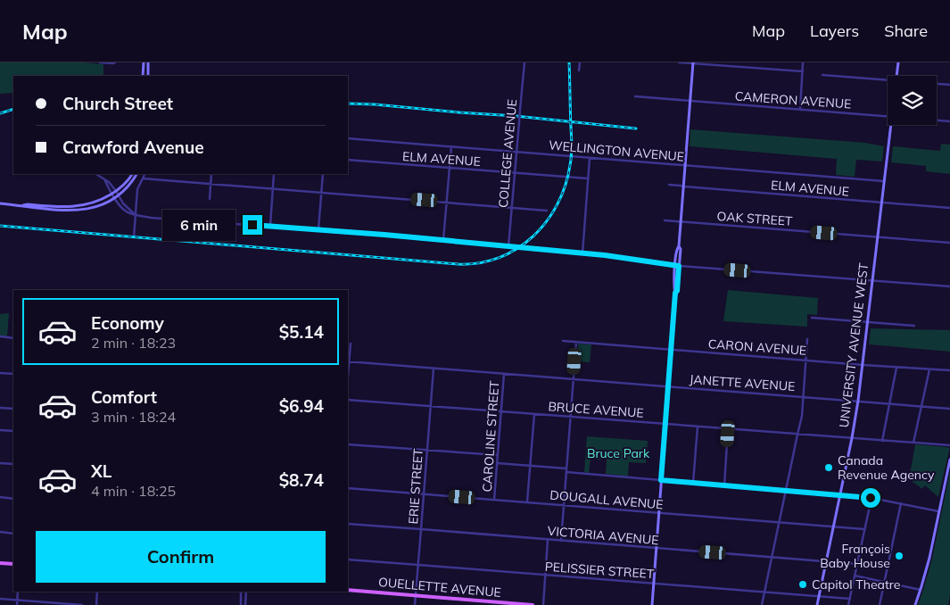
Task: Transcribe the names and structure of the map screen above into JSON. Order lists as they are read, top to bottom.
{
  "streets": {
    "main road": ["UNIVERSITY AVENUE WEST", "OUELLETTE AVENUE"],
    "street": [
      "CAMERON AVENUE",
      "WELLINGTON AVENUE",
      "COLLEGE AVENUE",
      "ELM AVENUE",
      "OAK STREET",
      "CARON AVENUE",
      "JANETTE AVENUE",
      "BRUCE AVENUE",
      "CAROLINE STREET",
      "ERIE STREET",
      "DOUGALL AVENUE",
      "VICTORIA AVENUE",
      "PELISSIER STREET"
    ]
  },
  "crossings": [
    ["WELLINGTON AVENUE", "COLLEGE AVENUE"],
    ["WELLINGTON AVENUE", "UNIVERSITY AVENUE WEST"],
    ["COLLEGE AVENUE", "ELM AVENUE"],
    ["ELM AVENUE", "UNIVERSITY AVENUE WEST"],
    ["OAK STREET", "UNIVERSITY AVENUE WEST"],
    ["UNIVERSITY AVENUE WEST", "CARON AVENUE"],
    ["UNIVERSITY AVENUE WEST", "JANETTE AVENUE"],
    ["UNIVERSITY AVENUE WEST", "BRUCE AVENUE"],
    ["UNIVERSITY AVENUE WEST", "DOUGALL AVENUE"],
    ["UNIVERSITY AVENUE WEST", "VICTORIA AVENUE"],
    ["UNIVERSITY AVENUE WEST", "PELISSIER STREET"],
    ["JANETTE AVENUE", "CAROLINE STREET"],
    ["JANETTE AVENUE", "ERIE STREET"],
    ["BRUCE AVENUE", "CAROLINE STREET"],
    ["BRUCE AVENUE", "ERIE STREET"],
    ["CAROLINE STREET", "DOUGALL AVENUE"],
    ["ERIE STREET", "DOUGALL AVENUE"],
    ["ERIE STREET", "VICTORIA AVENUE"],
    ["ERIE STREET", "PELISSIER STREET"],
    ["ERIE STREET", "OUELLETTE AVENUE"]
  ],
  "parks": ["Bruce Park"],
  "places": ["Canada Revenue Agency", "François Baby House", "Capitol Theatre"],
  "page": {
    "header": "Map",
    "nav": ["Map", "Layers", "Share"],
    "banner": ["Church Street", "Crawford Avenue"],
    "bubble": "6 min",
    "list": [
      {
        "name": "Economy",
        "note": "2 min · 18:23",
        "value": "$5.14"
      },
      {
        "name": "Comfort",
        "note": "3 min · 18:24",
        "value": "$6.94"
      },
      {
        "name": "XL",
        "note": "4 min · 18:25",
        "value": "$8.74"
      }
    ],
    "buttons": "Confirm"
  }
}
